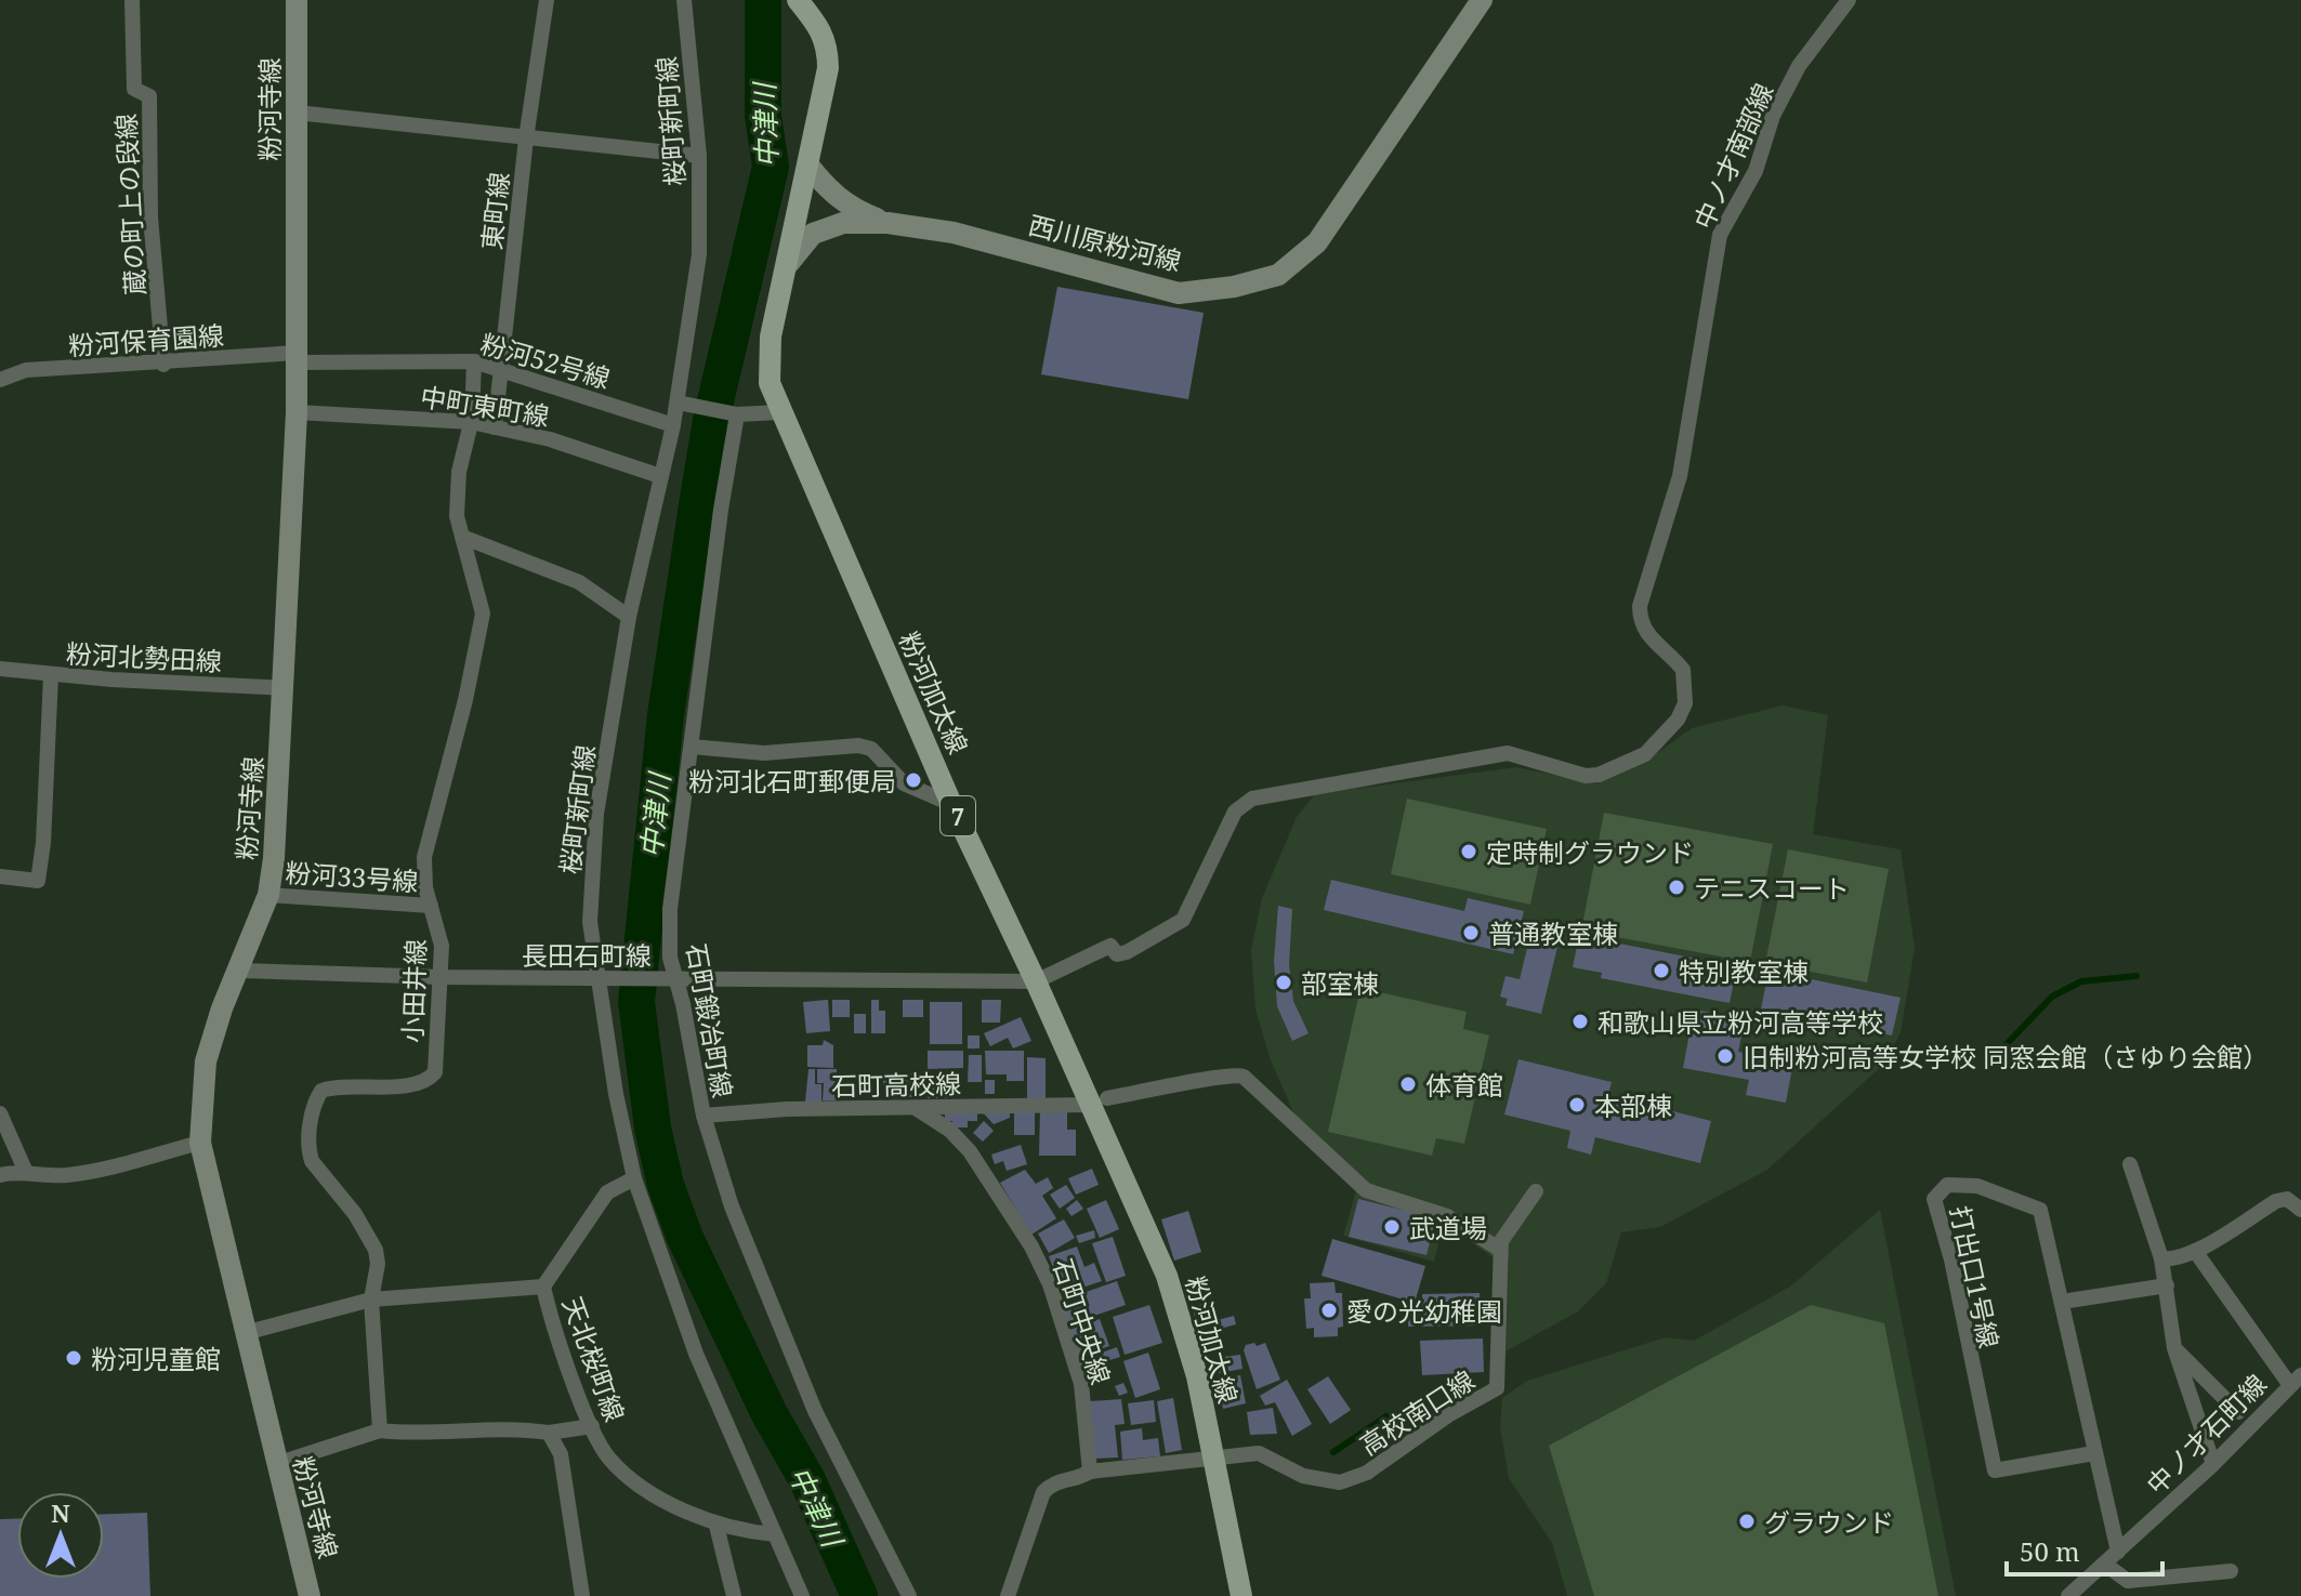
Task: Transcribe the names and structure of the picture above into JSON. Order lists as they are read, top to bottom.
{
  "streets": {
    "main road": [
      "粉河寺線",
      "西川原粉河線",
      "粉河加太線",
      "7"
    ],
    "street": [
      "桜町新町線",
      "中ノ才南部線",
      "蔵の町上の段線",
      "東町線",
      "粉河保育園線",
      "粉河52号線",
      "中町東町線",
      "粉河北勢田線",
      "粉河33号線",
      "長田石町線",
      "小田井線",
      "石町鍛冶町線",
      "石町高校線",
      "打出口1号線",
      "石町中央線",
      "天北桜町線",
      "高校南口線",
      "中ノ才石町線"
    ]
  },
  "crossings": [
    ["粉河寺線", "粉河保育園線"],
    ["粉河寺線", "粉河52号線"],
    ["粉河寺線", "中町東町線"],
    ["粉河寺線", "粉河北勢田線"],
    ["粉河寺線", "粉河33号線"],
    ["粉河寺線", "長田石町線"],
    ["粉河寺線", "天北桜町線"],
    ["桜町新町線", "粉河52号線"],
    ["桜町新町線", "中町東町線"],
    ["桜町新町線", "長田石町線"],
    ["桜町新町線", "天北桜町線"],
    ["中ノ才南部線", "粉河加太線"],
    ["中ノ才南部線", "長田石町線"],
    ["蔵の町上の段線", "粉河保育園線"],
    ["東町線", "粉河52号線"],
    ["東町線", "中町東町線"],
    ["西川原粉河線", "粉河加太線"],
    ["粉河保育園線", "粉河52号線"],
    ["粉河52号線", "小田井線"],
    ["中町東町線", "小田井線"],
    ["粉河加太線", "長田石町線"],
    ["粉河加太線", "石町高校線"],
    ["粉河加太線", "高校南口線"],
    ["粉河33号線", "小田井線"],
    ["長田石町線", "小田井線"],
    ["長田石町線", "石町鍛冶町線"],
    ["小田井線", "天北桜町線"],
    ["石町鍛冶町線", "石町高校線"],
    ["石町高校線", "石町中央線"],
    ["石町高校線", "高校南口線"],
    ["打出口1号線", "中ノ才石町線"]
  ],
  "water": ["中津川"],
  "places": [
    "粉河北石町郵便局",
    "定時制グラウンド",
    "テニスコート",
    "普通教室棟",
    "特別教室棟",
    "部室棟",
    "和歌山県立粉河高等学校",
    "旧制粉河高等女学校 同窓会館（さゆり会館）",
    "体育館",
    "本部棟",
    "武道場",
    "愛の光幼稚園",
    "粉河児童館",
    "グラウンド"
  ],
  "scale_bar": "50 m",
  "north": "top"
}
